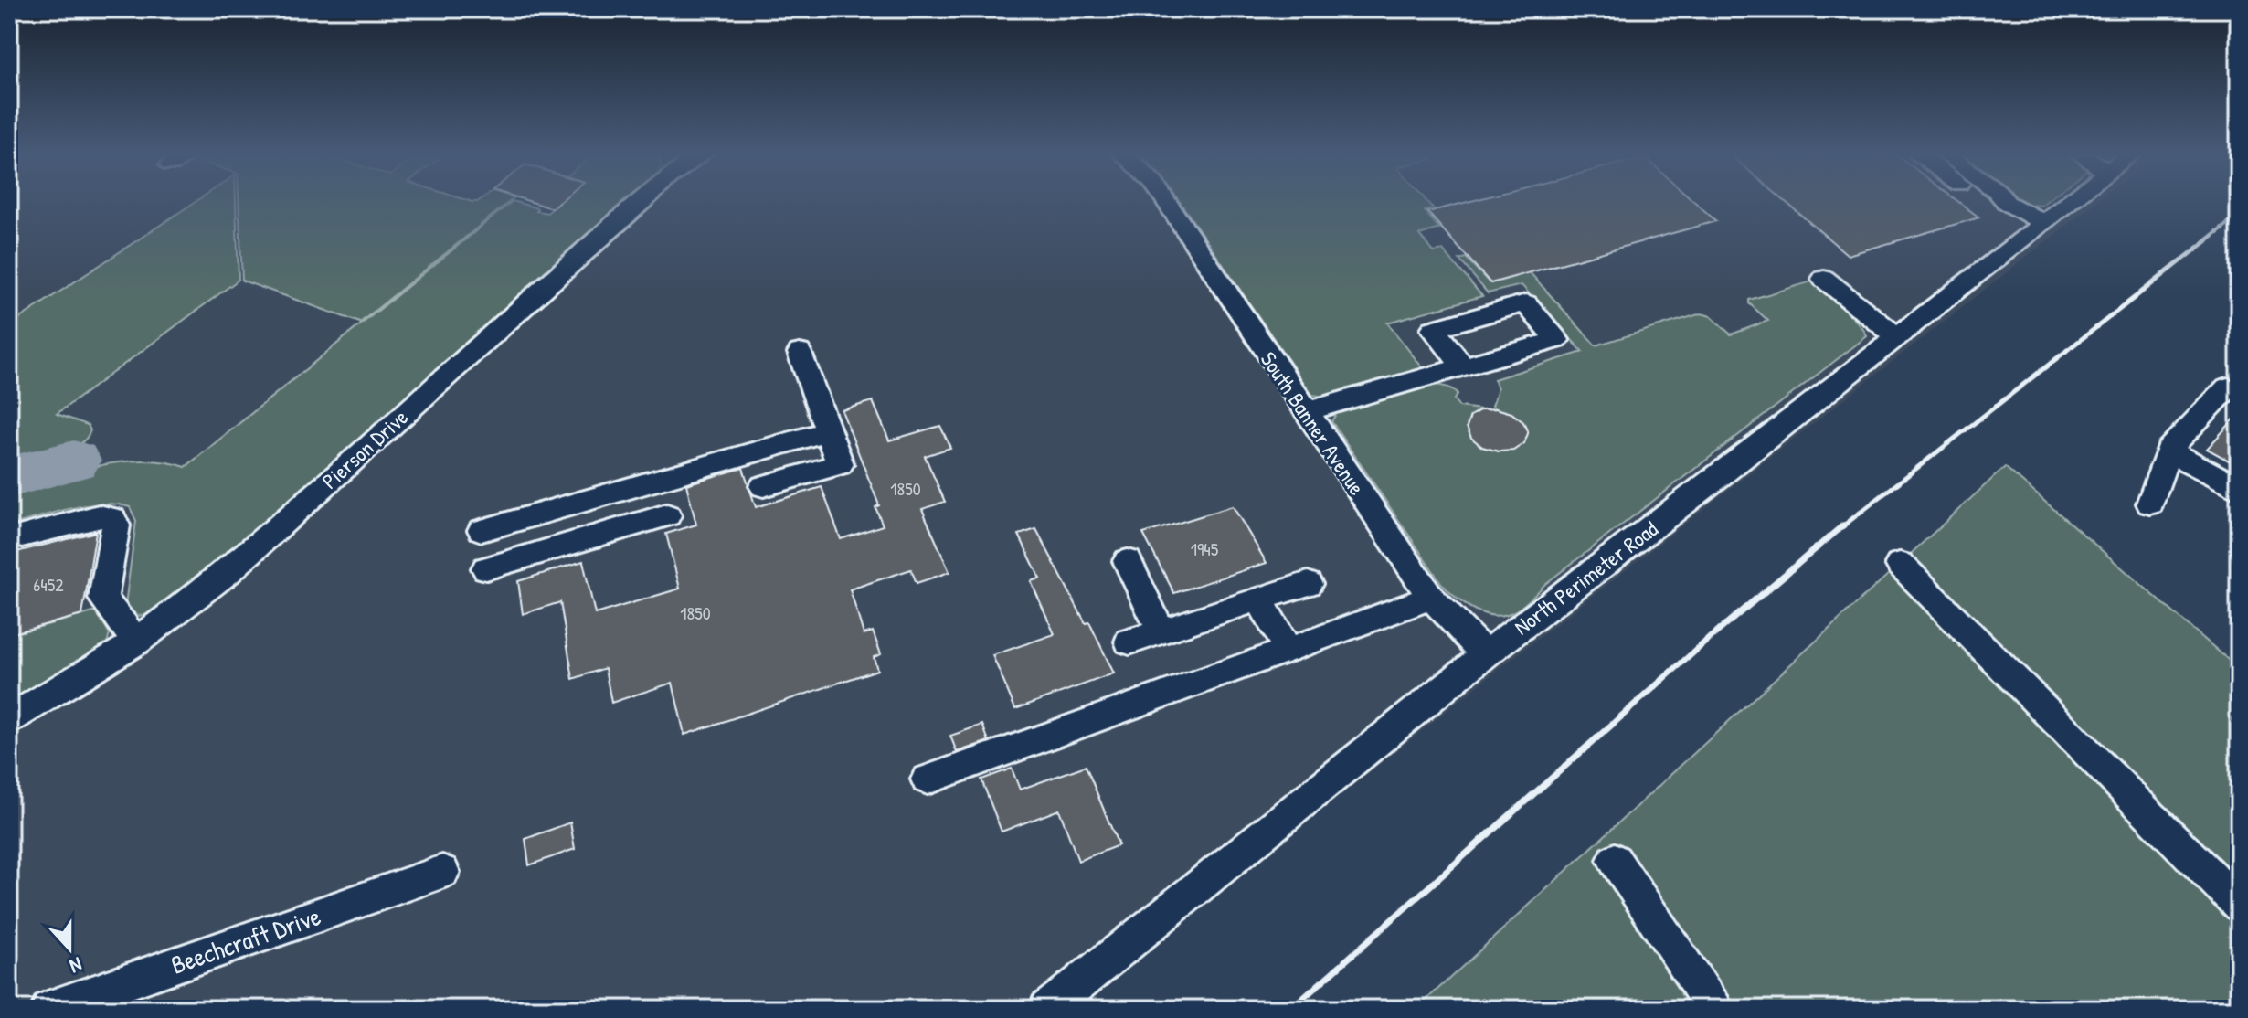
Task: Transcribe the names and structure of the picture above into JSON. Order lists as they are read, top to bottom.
{
  "streets": {
    "street": [
      "South Banner Avenue",
      "Pierson Drive",
      "North Perimeter Road",
      "Beechcraft Drive"
    ]
  },
  "crossings": [
    ["South Banner Avenue", "North Perimeter Road"]
  ],
  "house_numbers": [
    "1850",
    "1945",
    "6452",
    "1850"
  ],
  "north": "bottom"
}
